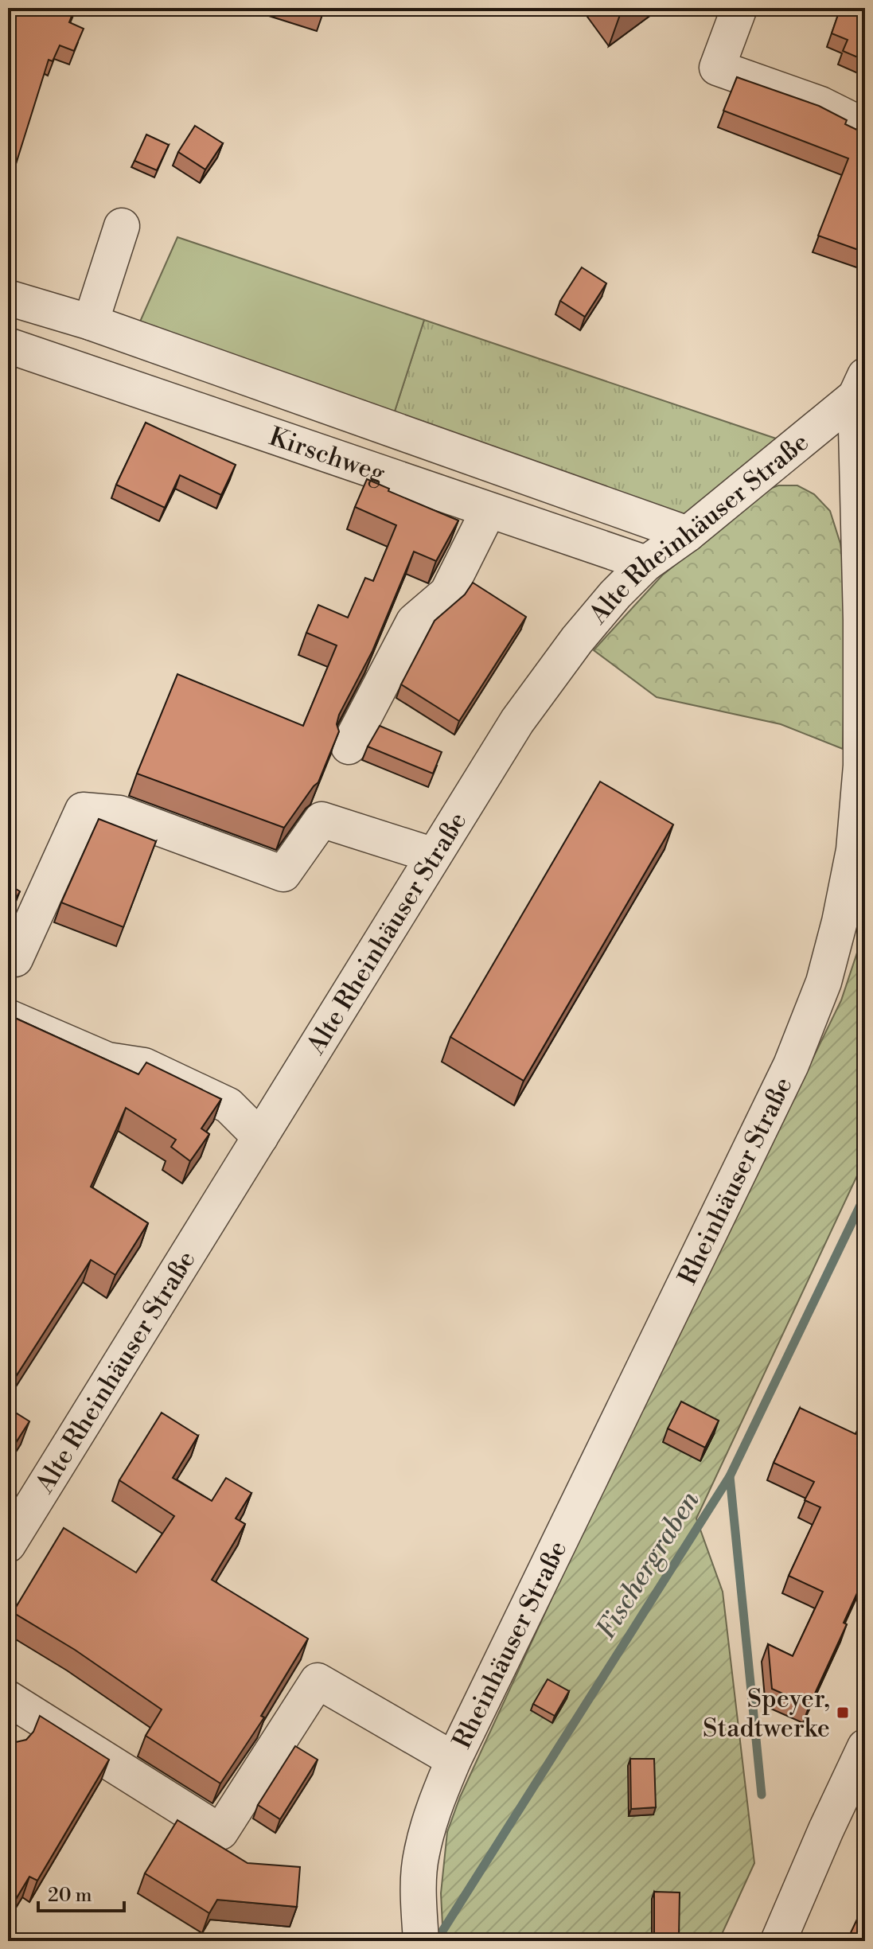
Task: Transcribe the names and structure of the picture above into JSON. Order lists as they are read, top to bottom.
{
  "streets": {
    "street": ["Kirschweg", "Alte Rheinhäuser Straße", "Rheinhäuser Straße"]
  },
  "crossings": [
    ["Kirschweg", "Alte Rheinhäuser Straße"],
    ["Alte Rheinhäuser Straße", "Rheinhäuser Straße"]
  ],
  "water": ["Fischergraben"],
  "places": {
    "transit": ["Speyer, Stadtwerke"]
  },
  "scale_bar": "20 m"
}
